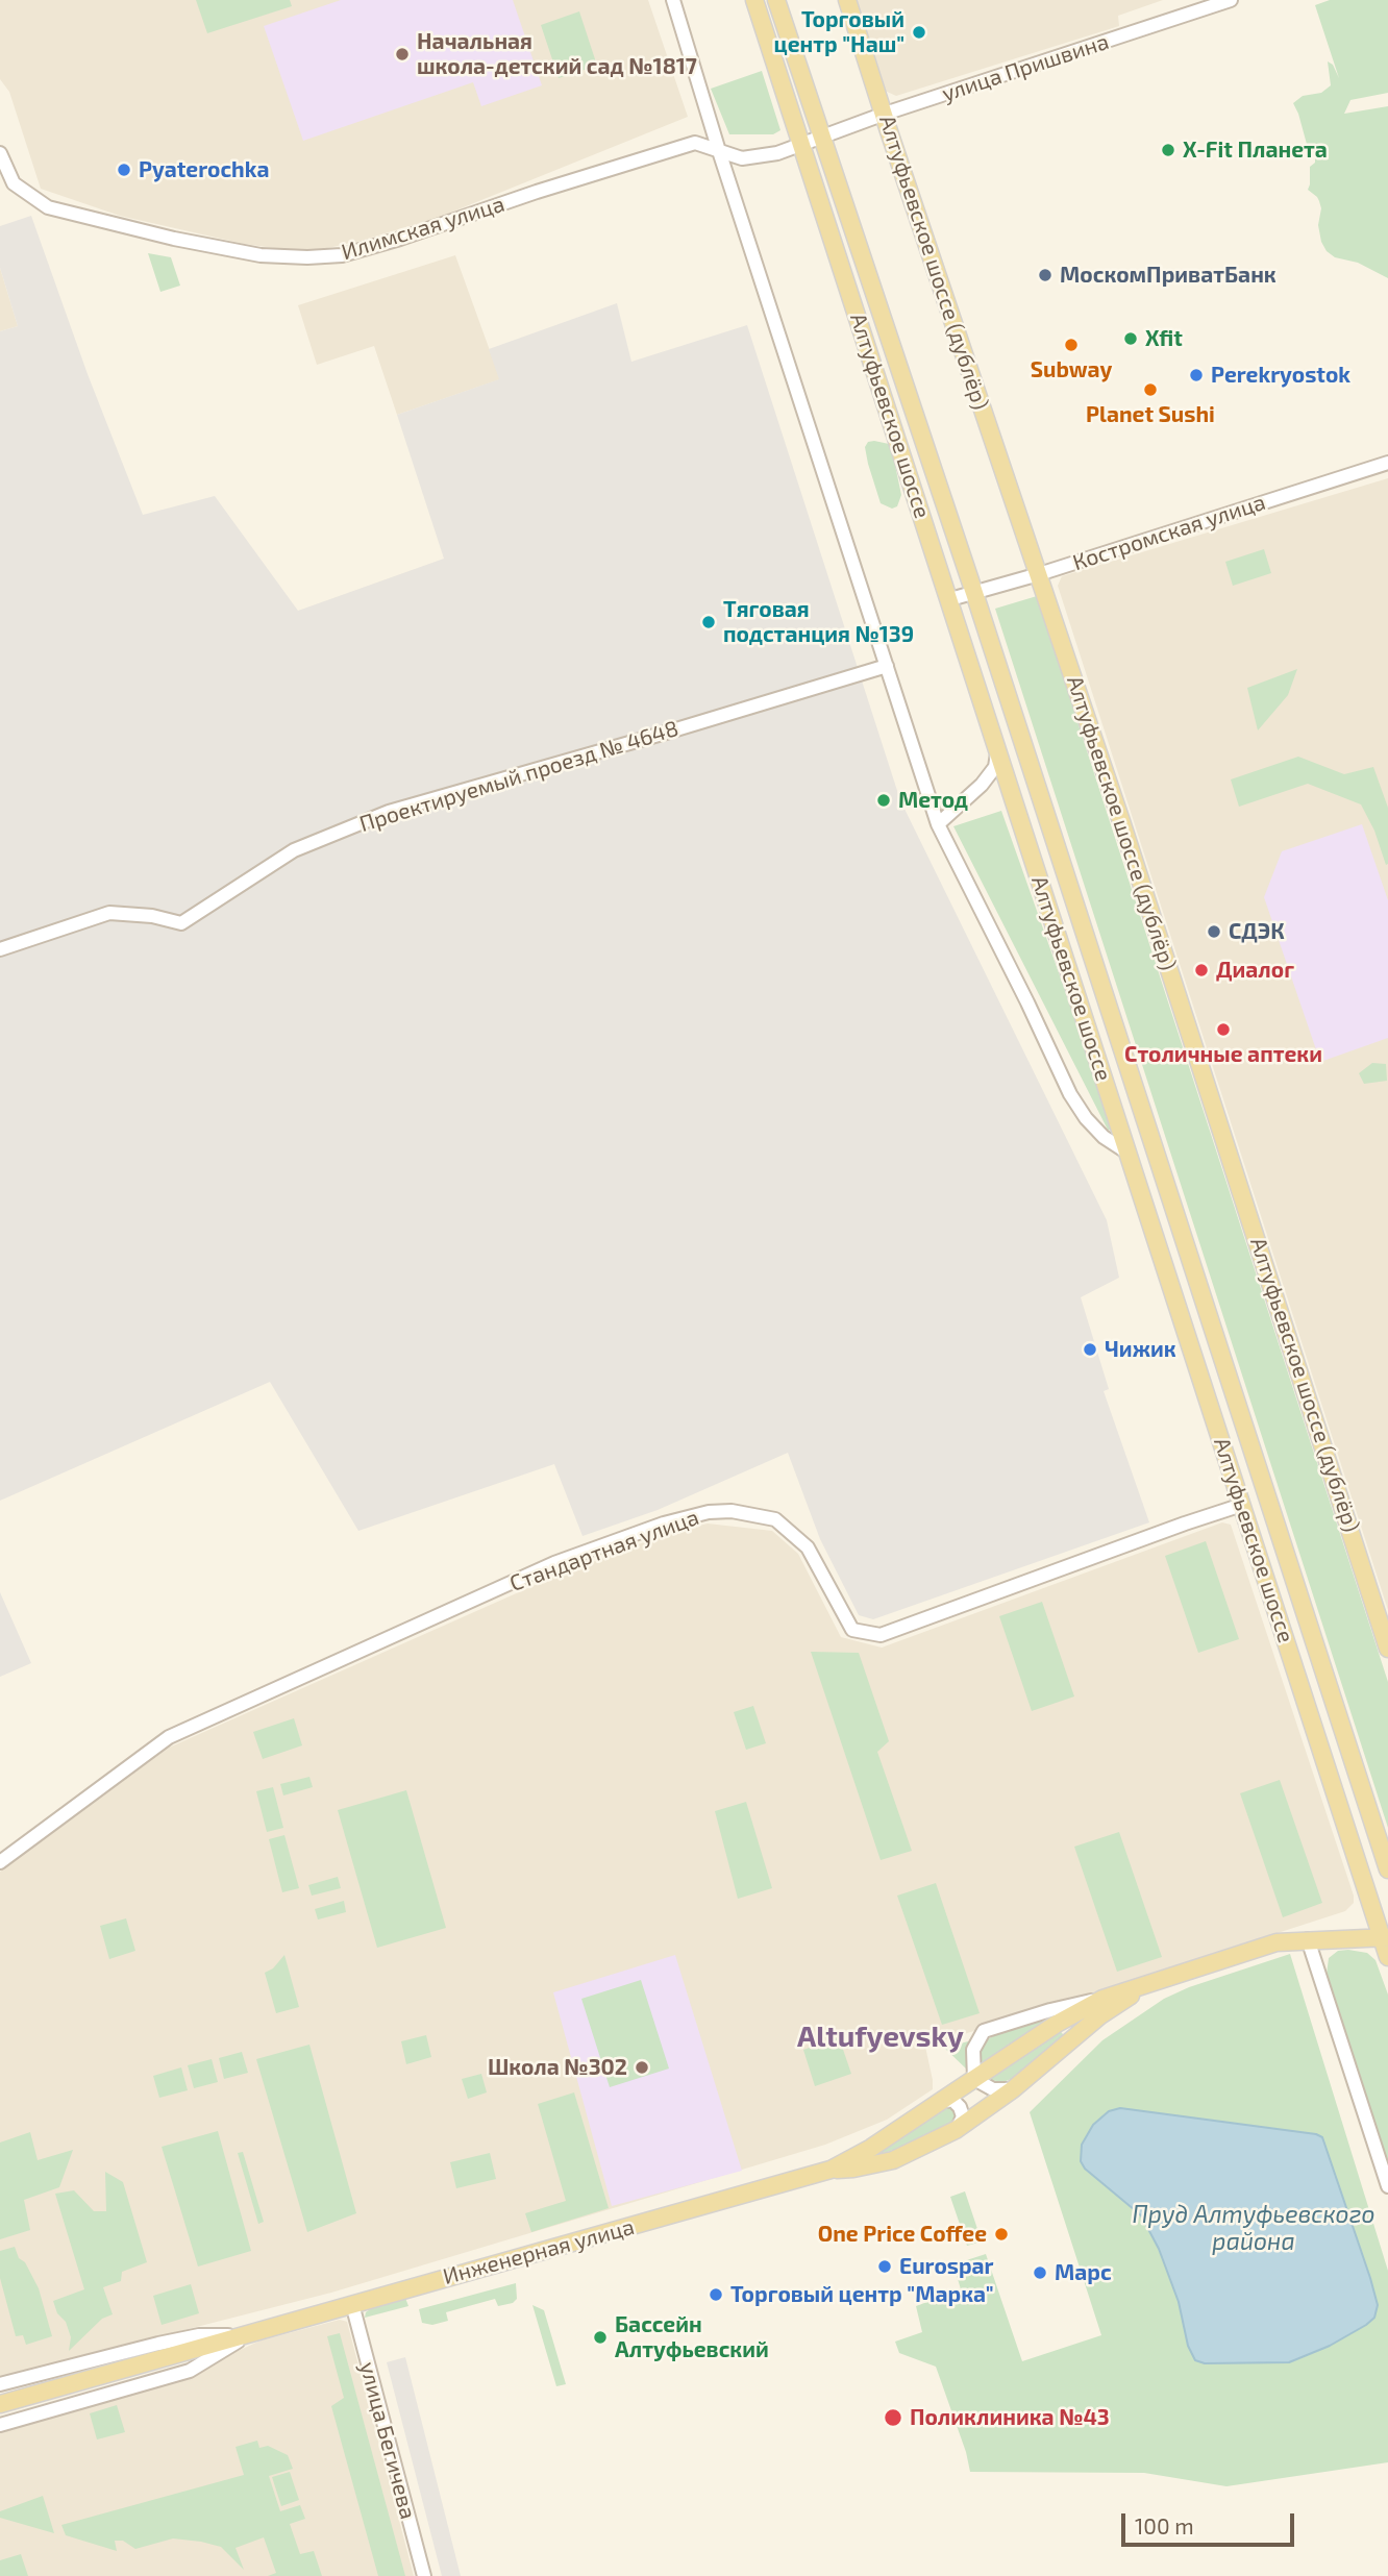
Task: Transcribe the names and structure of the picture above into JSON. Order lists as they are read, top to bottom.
{
  "streets": {
    "main road": ["Алтуфьевское шоссе (дублёр)", "Алтуфьевское шоссе", "Инженерная улица"],
    "street": [
      "улица Пришвина",
      "Илимская улица",
      "Костромская улица",
      "Проектируемый проезд № 4648",
      "Стандартная улица",
      "улица Бегичева"
    ]
  },
  "crossings": [
    ["улица Пришвина", "Алтуфьевское шоссе (дублёр)"],
    ["улица Пришвина", "Алтуфьевское шоссе"],
    ["Алтуфьевское шоссе (дублёр)", "Костромская улица"],
    ["Алтуфьевское шоссе", "Костромская улица"],
    ["Алтуфьевское шоссе", "Стандартная улица"],
    ["Алтуфьевское шоссе", "Инженерная улица"],
    ["Инженерная улица", "улица Бегичева"]
  ],
  "districts": ["Altufyevsky"],
  "water": ["Пруд Алтуфьевского района"],
  "places": [
    "Торговый центр \"Наш\"",
    "Начальная школа-детский сад №1817",
    "X-Fit Планета",
    "Pyaterochka",
    "МоскомПриватБанк",
    "Xfit",
    "Subway",
    "Perekryostok",
    "Planet Sushi",
    "Тяговая подстанция №139",
    "Метод",
    "СДЭК",
    "Диалог",
    "Столичные аптеки",
    "Чижик",
    "Школа №302",
    "One Price Coffee",
    "Eurospar",
    "Марс",
    "Торговый центр \"Марка\"",
    "Бассейн Алтуфьевский",
    "Поликлиника №43"
  ],
  "scale_bar": "100 m"
}
